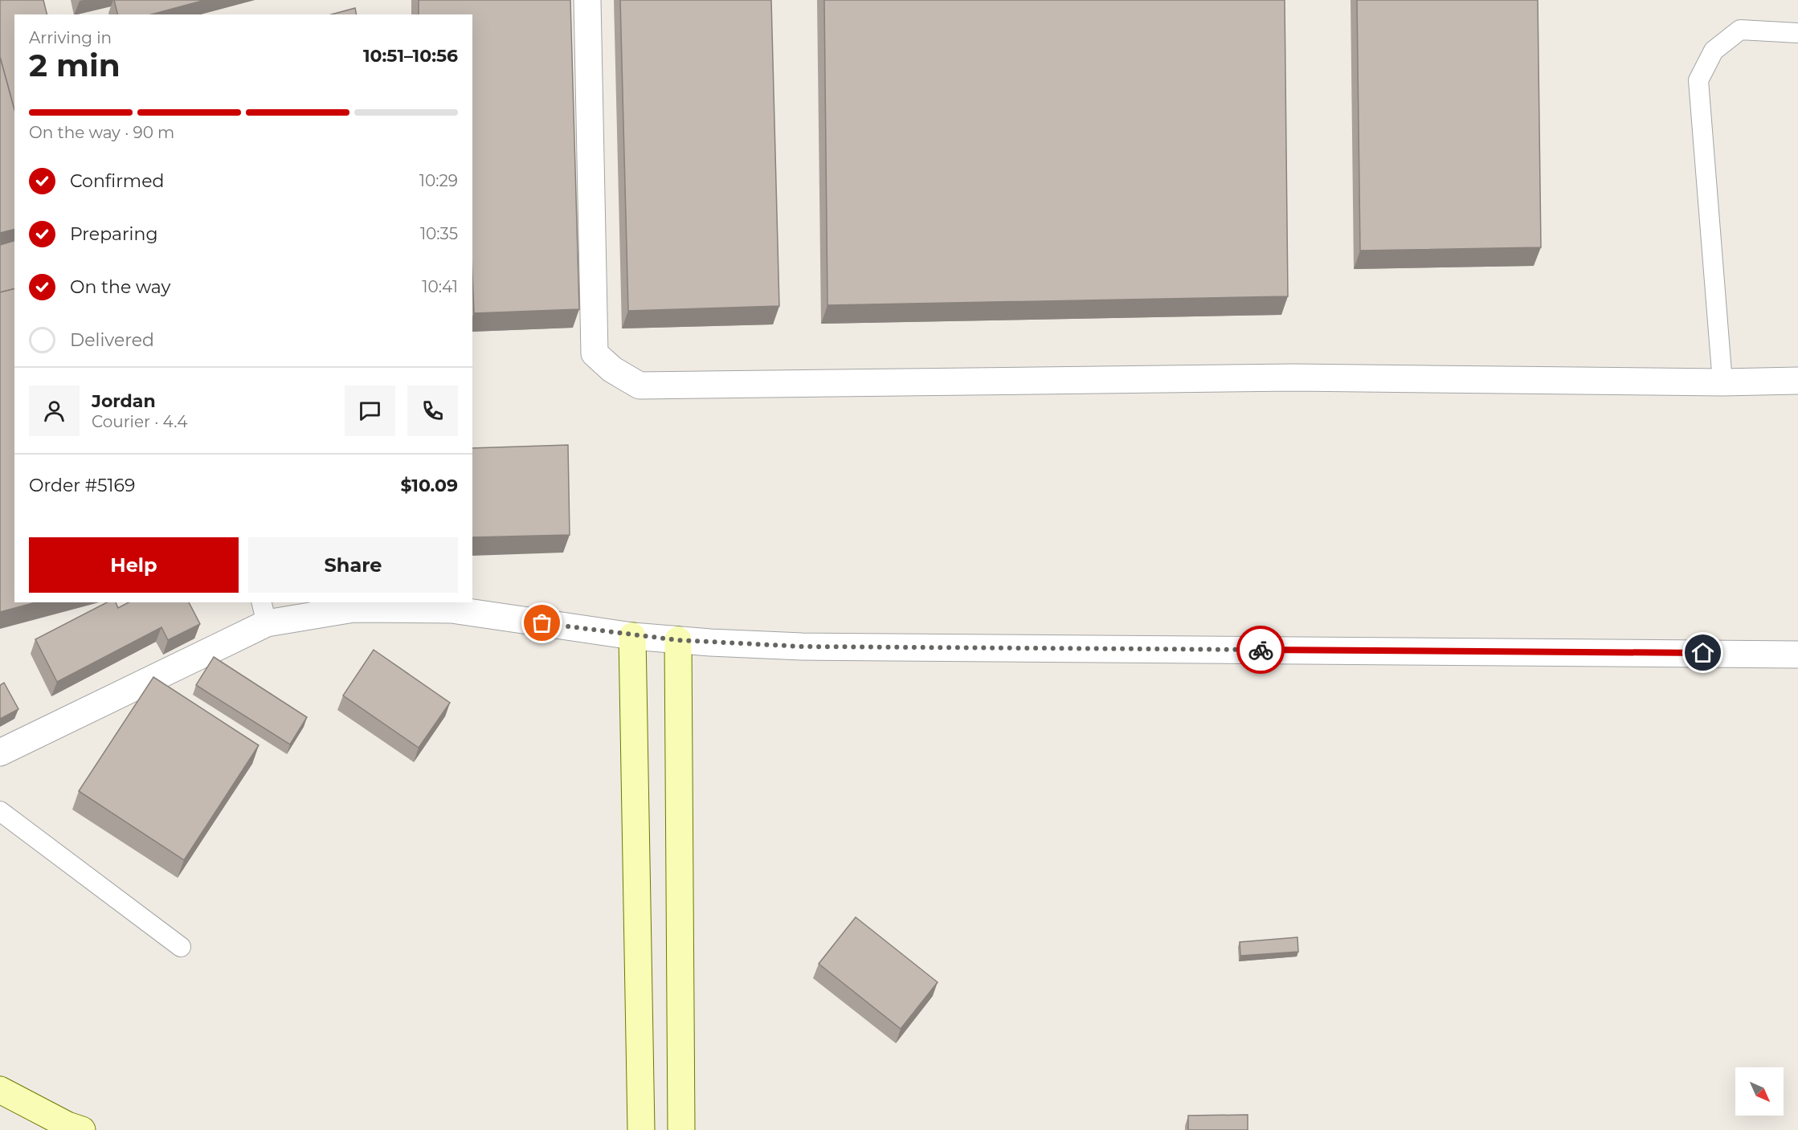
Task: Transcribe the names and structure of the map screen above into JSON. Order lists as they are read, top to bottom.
{
  "north": "bottom right",
  "page": {
    "heading": ["2 min", "Arriving in", "10:51–10:56"],
    "panel": [
      "Jordan",
      "Courier · 4.4",
      "Order #5169",
      "$10.09"
    ],
    "bar": "On the way · 90 m",
    "list": [
      ["Confirmed", "10:29"],
      ["Preparing", "10:35"],
      ["On the way", "10:41"],
      "Delivered"
    ],
    "buttons": ["Help", "Share"]
  }
}
